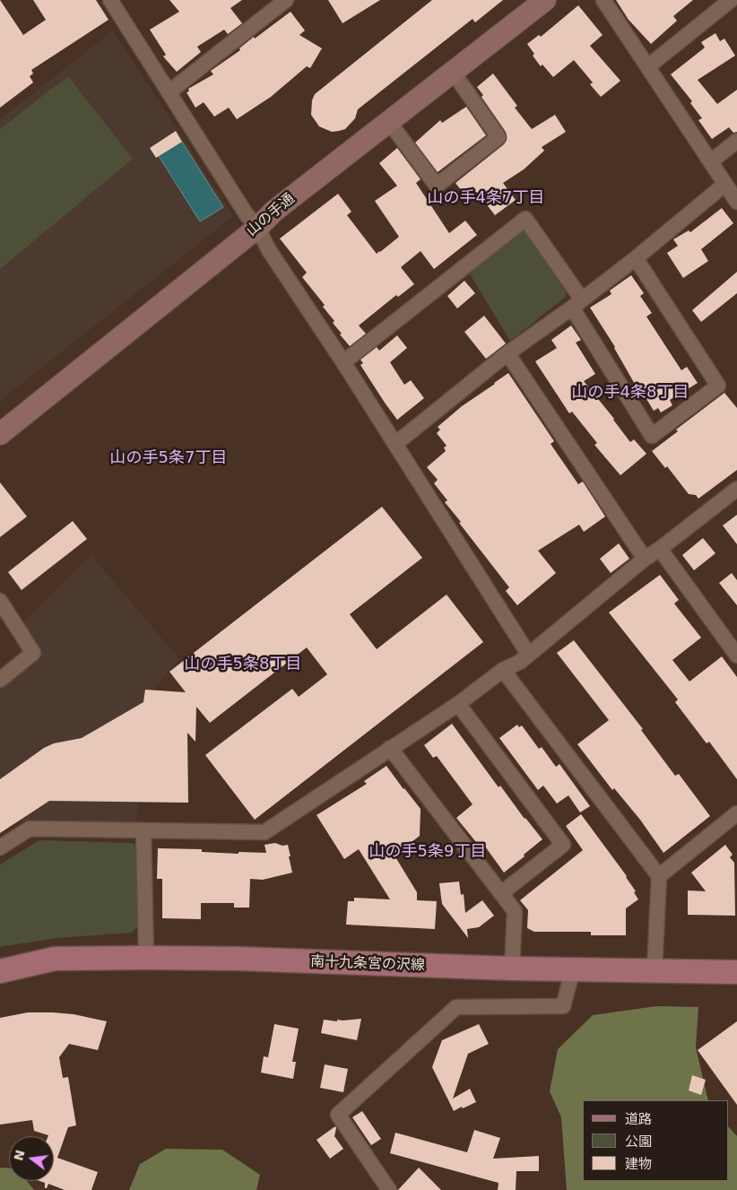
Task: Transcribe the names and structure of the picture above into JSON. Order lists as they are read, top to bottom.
{
  "streets": {
    "main road": ["山の手通", "南十九条宮の沢線"]
  },
  "districts": [
    "山の手4条7丁目",
    "山の手4条8丁目",
    "山の手5条7丁目",
    "山の手5条8丁目",
    "山の手5条9丁目"
  ],
  "legend": ["道路", "公園", "建物"],
  "north": "left"
}
